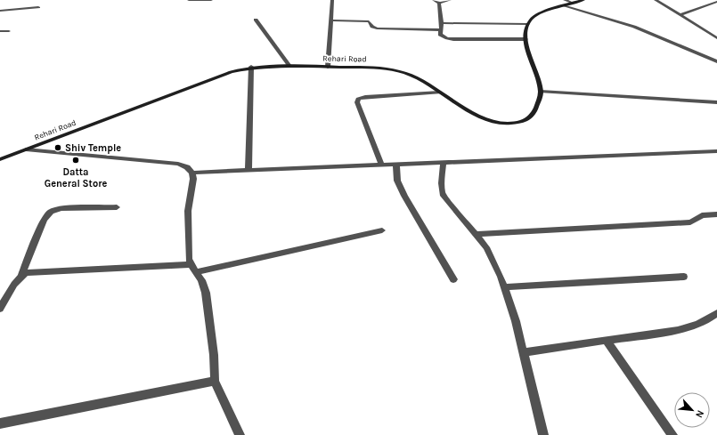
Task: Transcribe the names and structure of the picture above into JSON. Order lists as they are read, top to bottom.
{
  "streets": {
    "main road": ["Rehari Road"]
  },
  "places": ["Shiv Temple", "Datta General Store"],
  "north": "bottom right"
}
